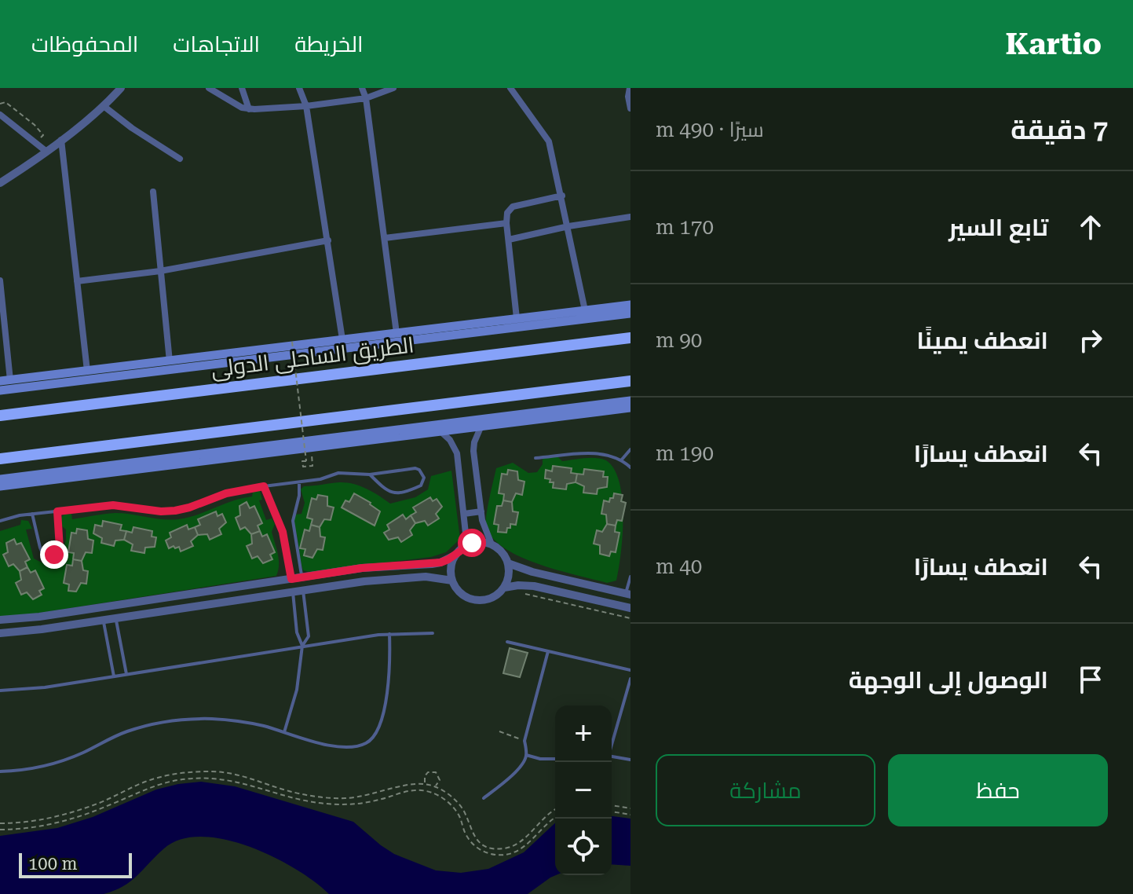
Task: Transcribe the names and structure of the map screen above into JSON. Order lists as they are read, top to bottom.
{
  "streets": {
    "highway": ["الطريق الساحلى الدولى"]
  },
  "scale_bar": "100 m",
  "page": {
    "header": "Kartio",
    "nav": ["الخريطة", "الاتجاهات", "المحفوظات"],
    "heading": ["7 دقيقة", "سيرًا · 490 m"],
    "list": [
      ["تابع السير", "170 m"],
      ["انعطف يمينًا", "90 m"],
      ["انعطف يسارًا", "190 m"],
      ["انعطف يسارًا", "40 m"],
      "الوصول إلى الوجهة"
    ],
    "map_buttons": ["+", "−"],
    "buttons": ["حفظ", "مشاركة"],
    "scale": "100 m"
  }
}
